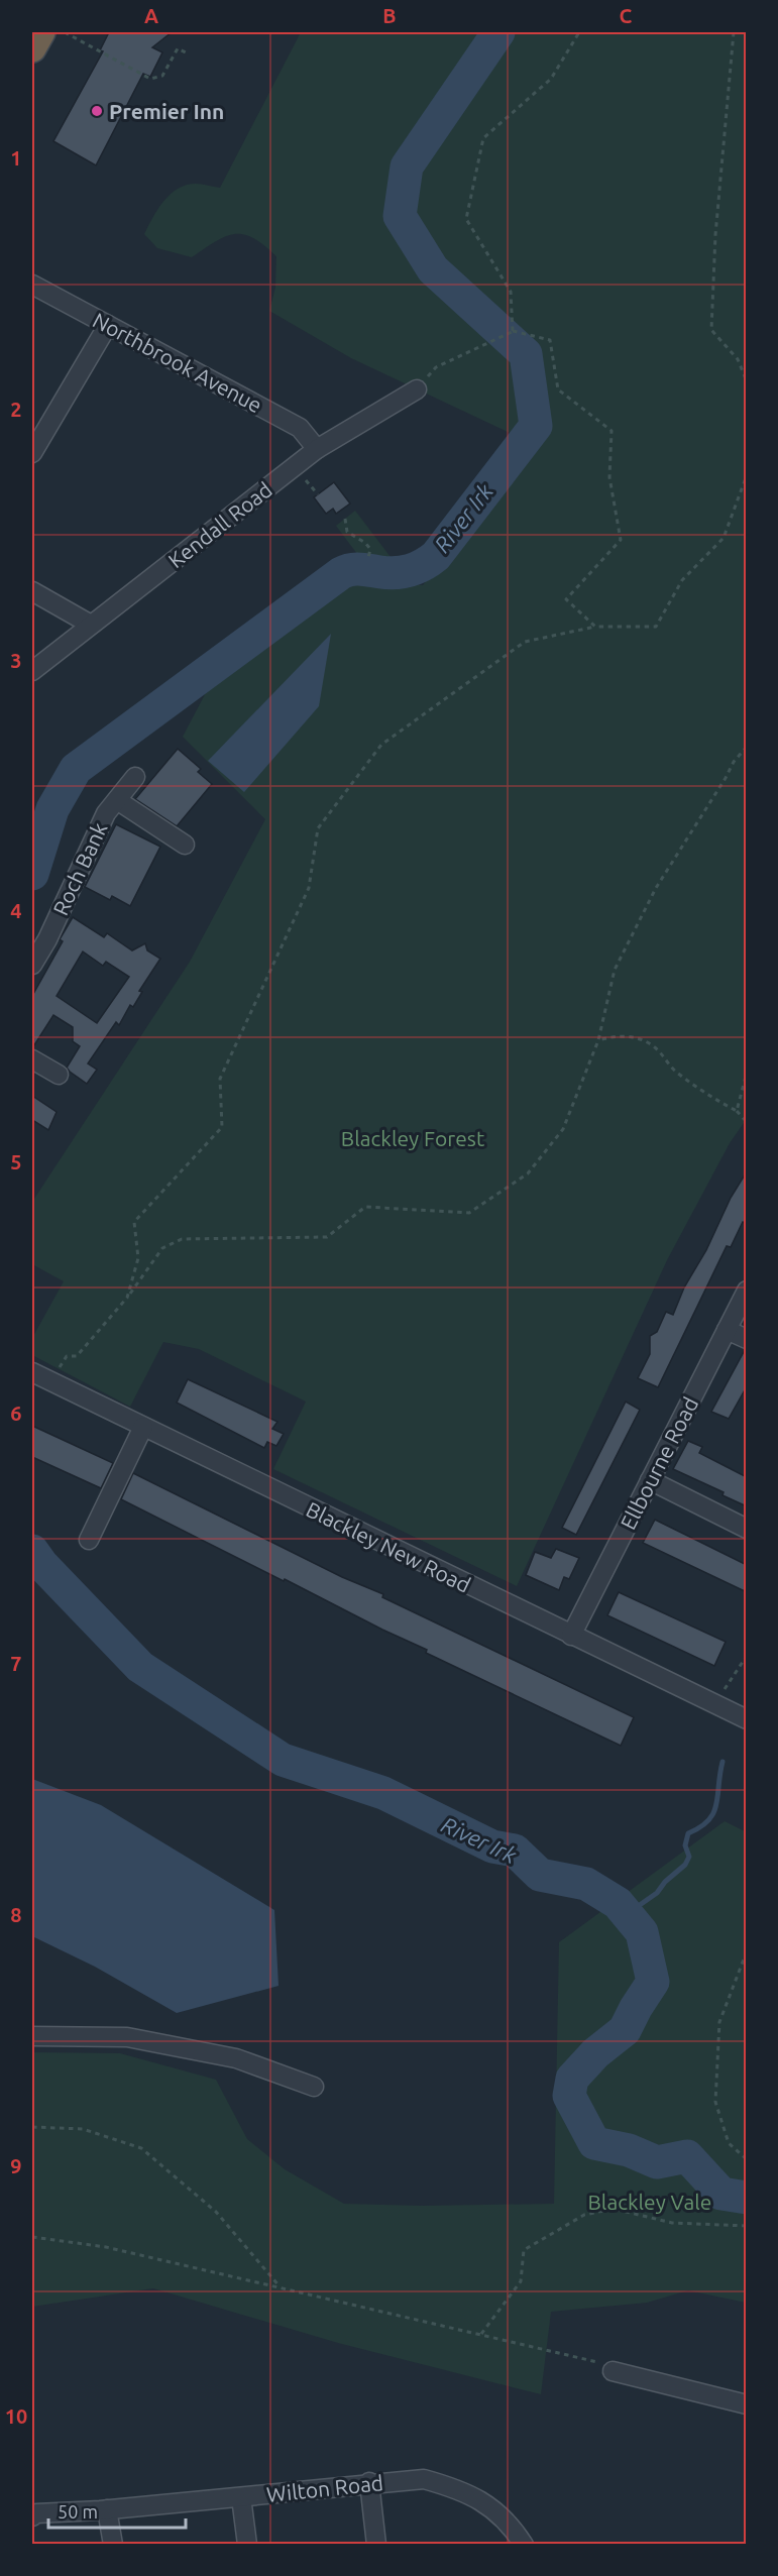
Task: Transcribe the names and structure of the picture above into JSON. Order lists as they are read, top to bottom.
{
  "streets": {
    "street": [
      "Northbrook Avenue",
      "Kendall Road",
      "Roch Bank",
      "Ellbourne Road",
      "Blackley New Road",
      "Wilton Road"
    ]
  },
  "crossings": [
    ["Northbrook Avenue", "Kendall Road"],
    ["Ellbourne Road", "Blackley New Road"]
  ],
  "water": ["River Irk"],
  "parks": ["Blackley Forest", "Blackley Vale"],
  "places": ["Premier Inn"],
  "scale_bar": "50 m",
  "grid": {
    "columns": ["A", "B", "C"],
    "rows": [
      "1",
      "2",
      "3",
      "4",
      "5",
      "6",
      "7",
      "8",
      "9",
      "10"
    ]
  }
}
